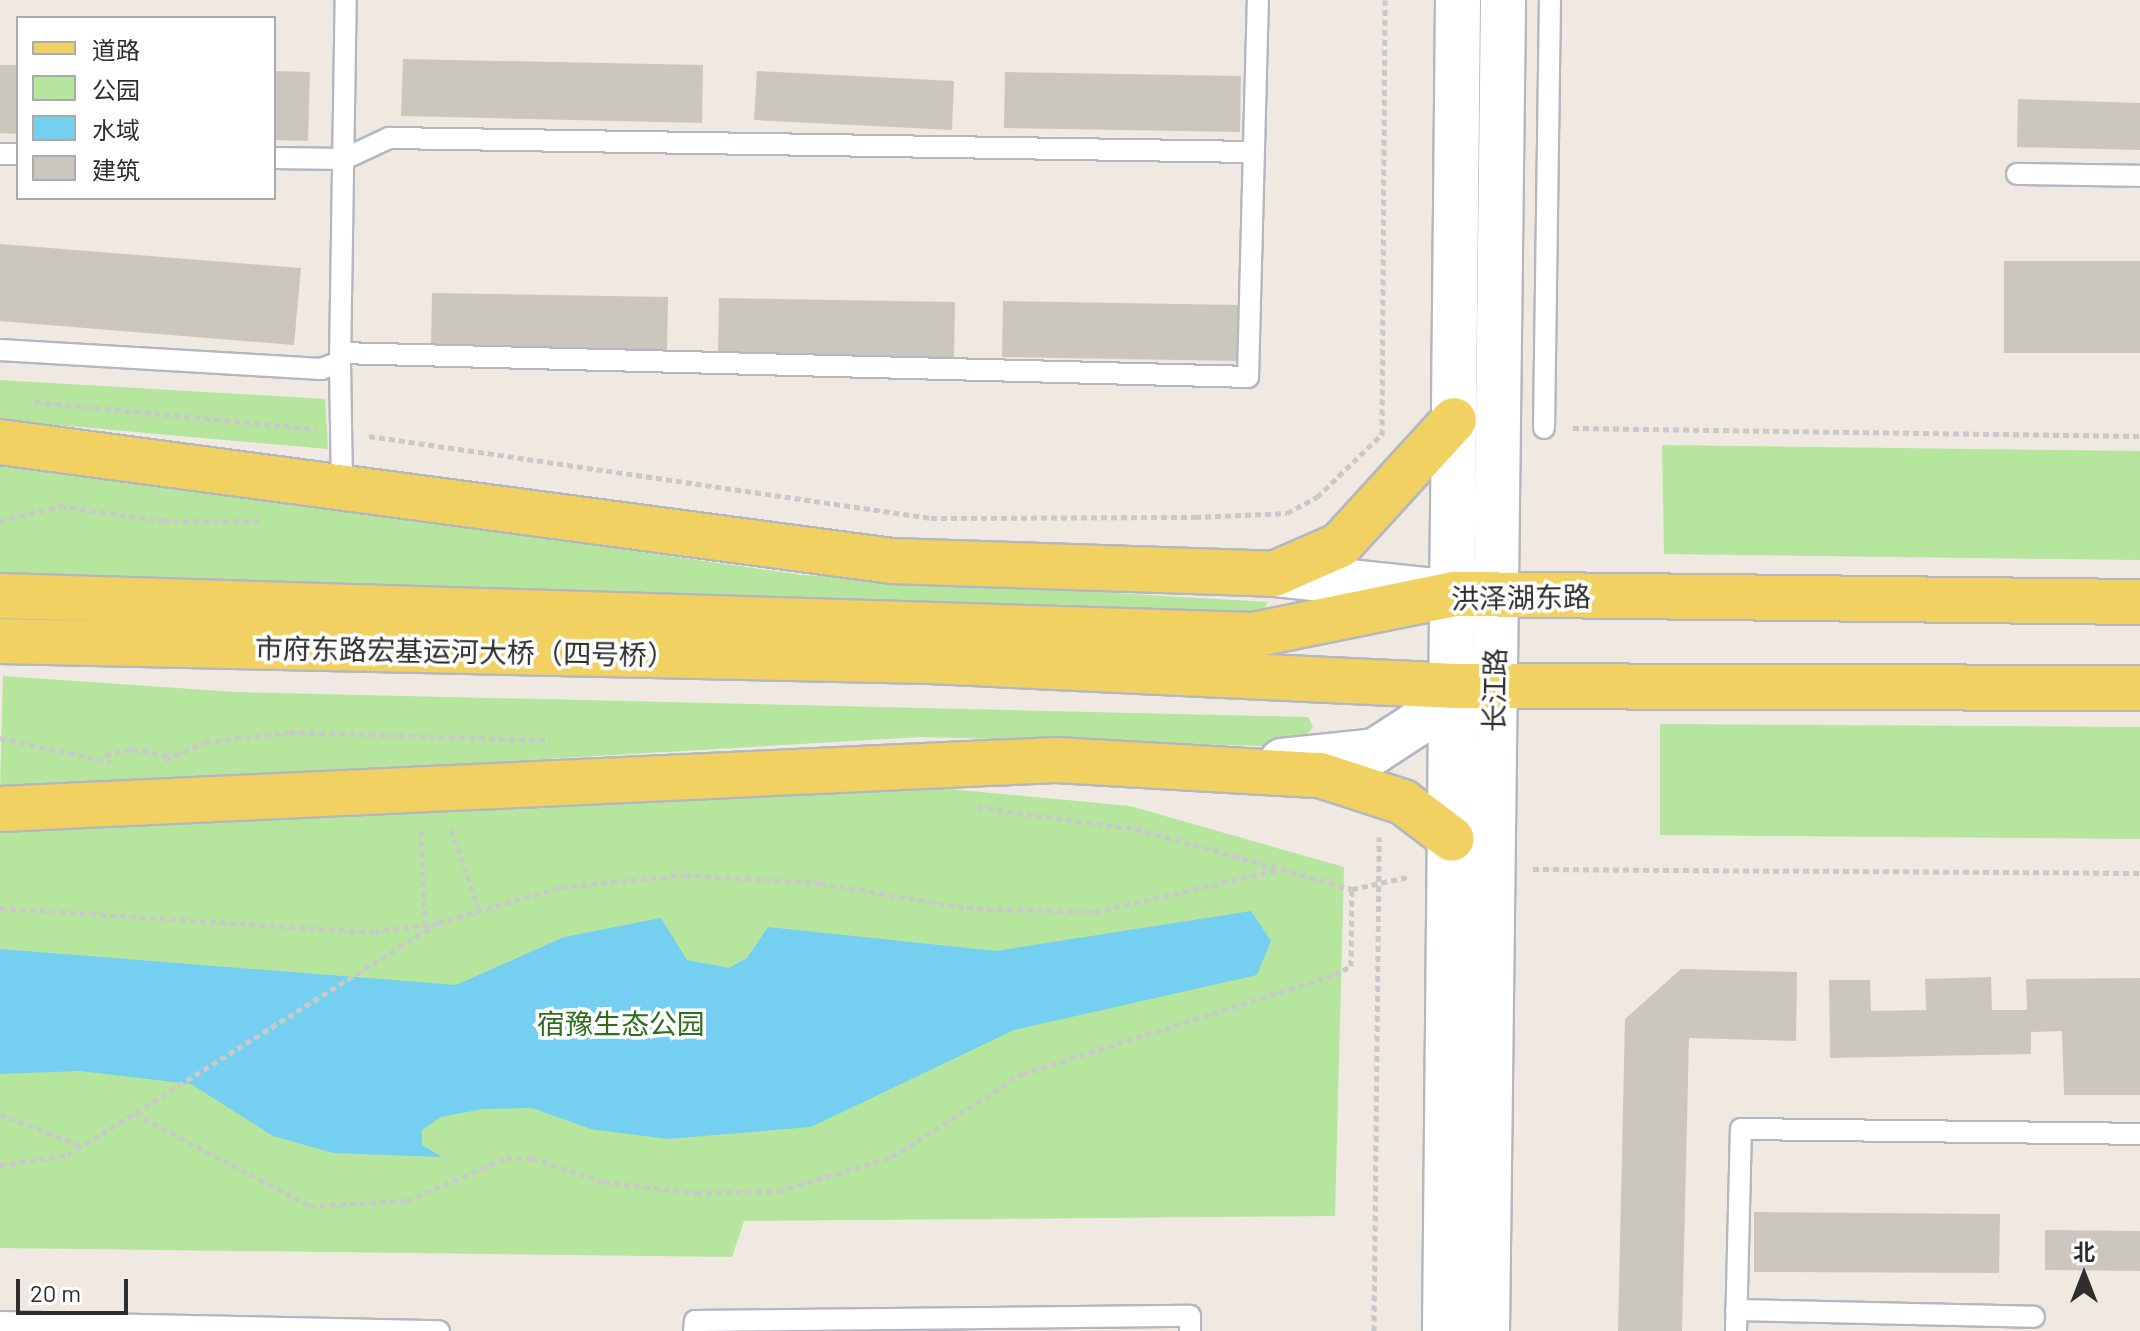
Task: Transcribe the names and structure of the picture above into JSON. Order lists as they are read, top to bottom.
{
  "streets": {
    "main road": ["洪泽湖东路", "市府东路宏基运河大桥（四号桥）"],
    "street": ["长江路"]
  },
  "crossings": [
    ["洪泽湖东路", "市府东路宏基运河大桥（四号桥）"],
    ["洪泽湖东路", "长江路"],
    ["市府东路宏基运河大桥（四号桥）", "长江路"]
  ],
  "parks": ["宿豫生态公园"],
  "legend": [
    "道路",
    "公园",
    "水域",
    "建筑"
  ],
  "scale_bar": "20 m",
  "north": "top"
}
